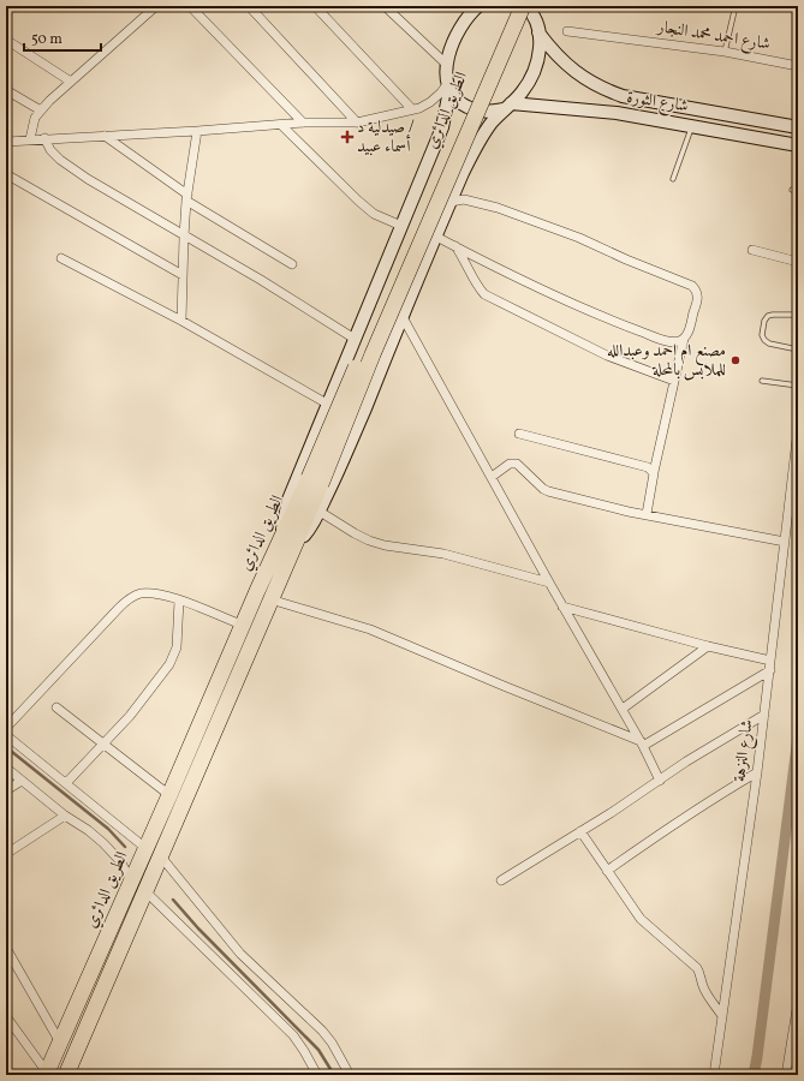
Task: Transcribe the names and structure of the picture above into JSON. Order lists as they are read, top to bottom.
{
  "streets": {
    "highway": ["الطريق الدائري"],
    "street": ["شارع احمد محمد النجار", "شارع الثورة", "شارع النزهة"]
  },
  "crossings": [
    ["شارع الثورة", "الطريق الدائري"]
  ],
  "places": {
    "health": ["صيدلية د / أسماء عبيد"],
    "other": ["مصنع ام احمد وعبدالله للملابس بالمحلة"]
  },
  "scale_bar": "50 m"
}
